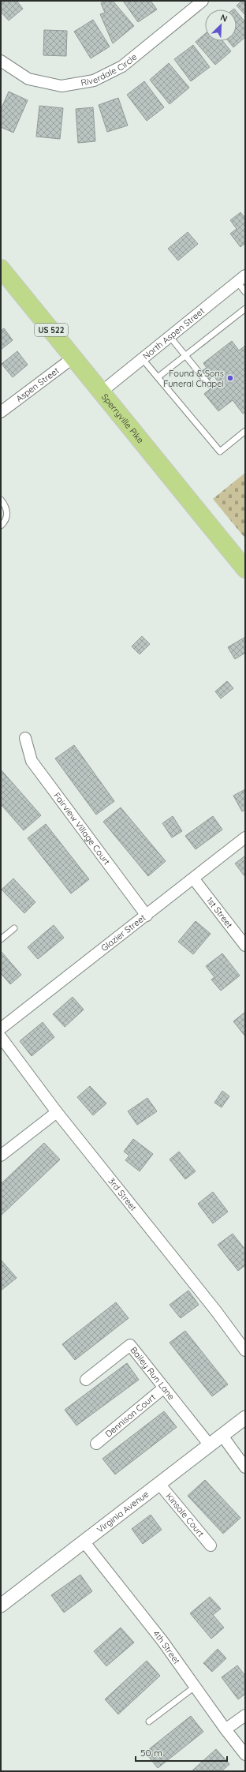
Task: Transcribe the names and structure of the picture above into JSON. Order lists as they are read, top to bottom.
{
  "streets": {
    "main road": ["US 522", "Sperryville Pike"],
    "street": [
      "Riverdale Circle",
      "North Aspen Street",
      "Aspen Street",
      "Fairview Village Court",
      "1st Street",
      "Glazier Street",
      "3rd Street",
      "Bailey Run Lane",
      "Dennison Court",
      "Virginia Avenue",
      "Kinsale Court",
      "4th Street"
    ]
  },
  "crossings": [
    ["North Aspen Street", "Sperryville Pike"],
    ["Aspen Street", "Sperryville Pike"],
    ["Fairview Village Court", "Glazier Street"],
    ["1st Street", "Glazier Street"],
    ["Bailey Run Lane", "Dennison Court"],
    ["Bailey Run Lane", "Virginia Avenue"],
    ["Virginia Avenue", "Kinsale Court"],
    ["Virginia Avenue", "4th Street"]
  ],
  "places": ["Found & Sons Funeral Chapel"],
  "scale_bar": "50 m",
  "north": "top right"
}
